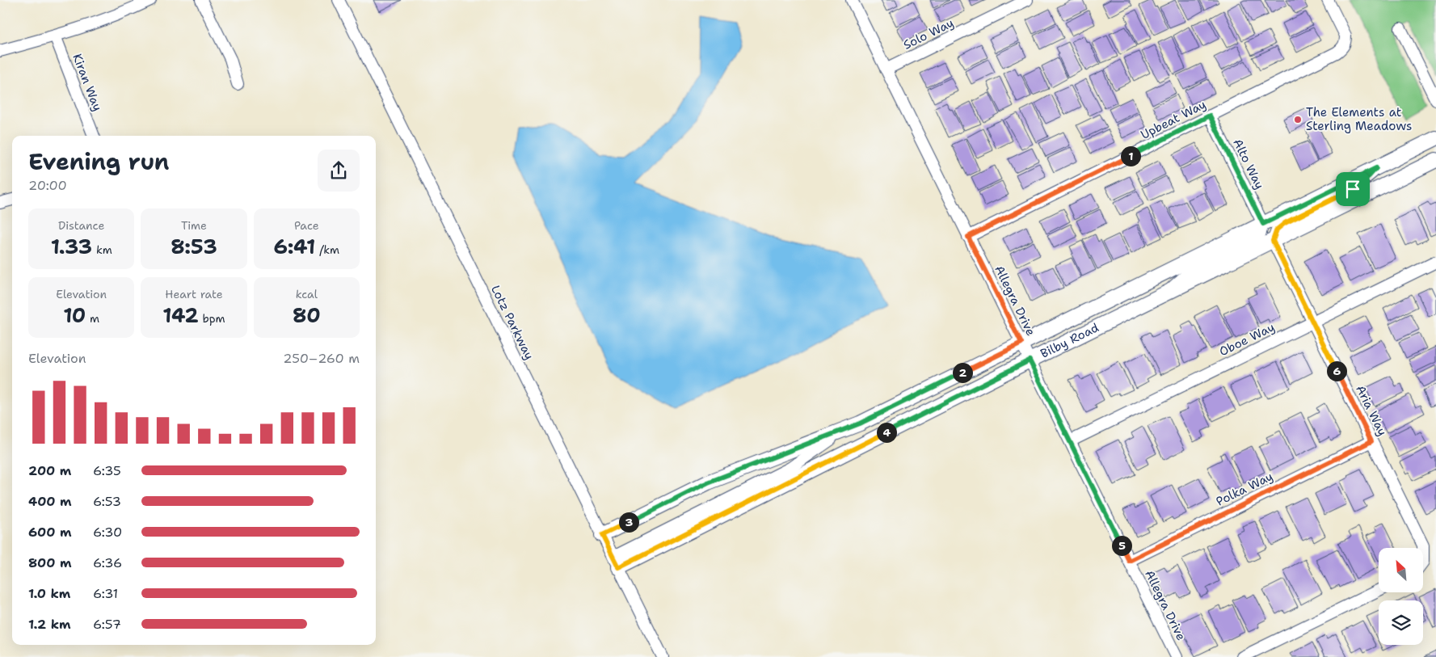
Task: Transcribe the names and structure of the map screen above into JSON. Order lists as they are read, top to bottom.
{
  "streets": {
    "street": [
      "Solo Way",
      "Kiran Way",
      "Upbeat Way",
      "Alto Way",
      "Allegra Drive",
      "Lotz Parkway",
      "Oboe Way",
      "Bilby Road",
      "Aria Way",
      "Polka Way"
    ]
  },
  "crossings": [
    ["Solo Way", "Allegra Drive"],
    ["Upbeat Way", "Alto Way"],
    ["Upbeat Way", "Allegra Drive"],
    ["Alto Way", "Bilby Road"],
    ["Allegra Drive", "Oboe Way"],
    ["Allegra Drive", "Bilby Road"],
    ["Allegra Drive", "Polka Way"],
    ["Lotz Parkway", "Bilby Road"],
    ["Oboe Way", "Aria Way"],
    ["Bilby Road", "Aria Way"],
    ["Aria Way", "Polka Way"]
  ],
  "places": ["The Elements at Sterling Meadows"],
  "north": "top left",
  "page": {
    "heading": ["Evening run", "20:00"],
    "pins": [
      "1",
      "6",
      "2",
      "4",
      "3",
      "5"
    ],
    "stats": [
      ["Distance", "1.33 km"],
      ["Time", "8:53"],
      ["Pace", "6:41 /km"],
      ["Elevation", "10 m"],
      ["Heart rate", "142 bpm"],
      ["kcal", "80"]
    ],
    "chart": ["Elevation", "250–260 m"],
    "list": [
      {
        "name": "200 m",
        "note": "6:35"
      },
      {
        "name": "400 m",
        "note": "6:53"
      },
      {
        "name": "600 m",
        "note": "6:30"
      },
      {
        "name": "800 m",
        "note": "6:36"
      },
      {
        "name": "1.0 km",
        "note": "6:31"
      },
      {
        "name": "1.2 km",
        "note": "6:57"
      }
    ]
  }
}
